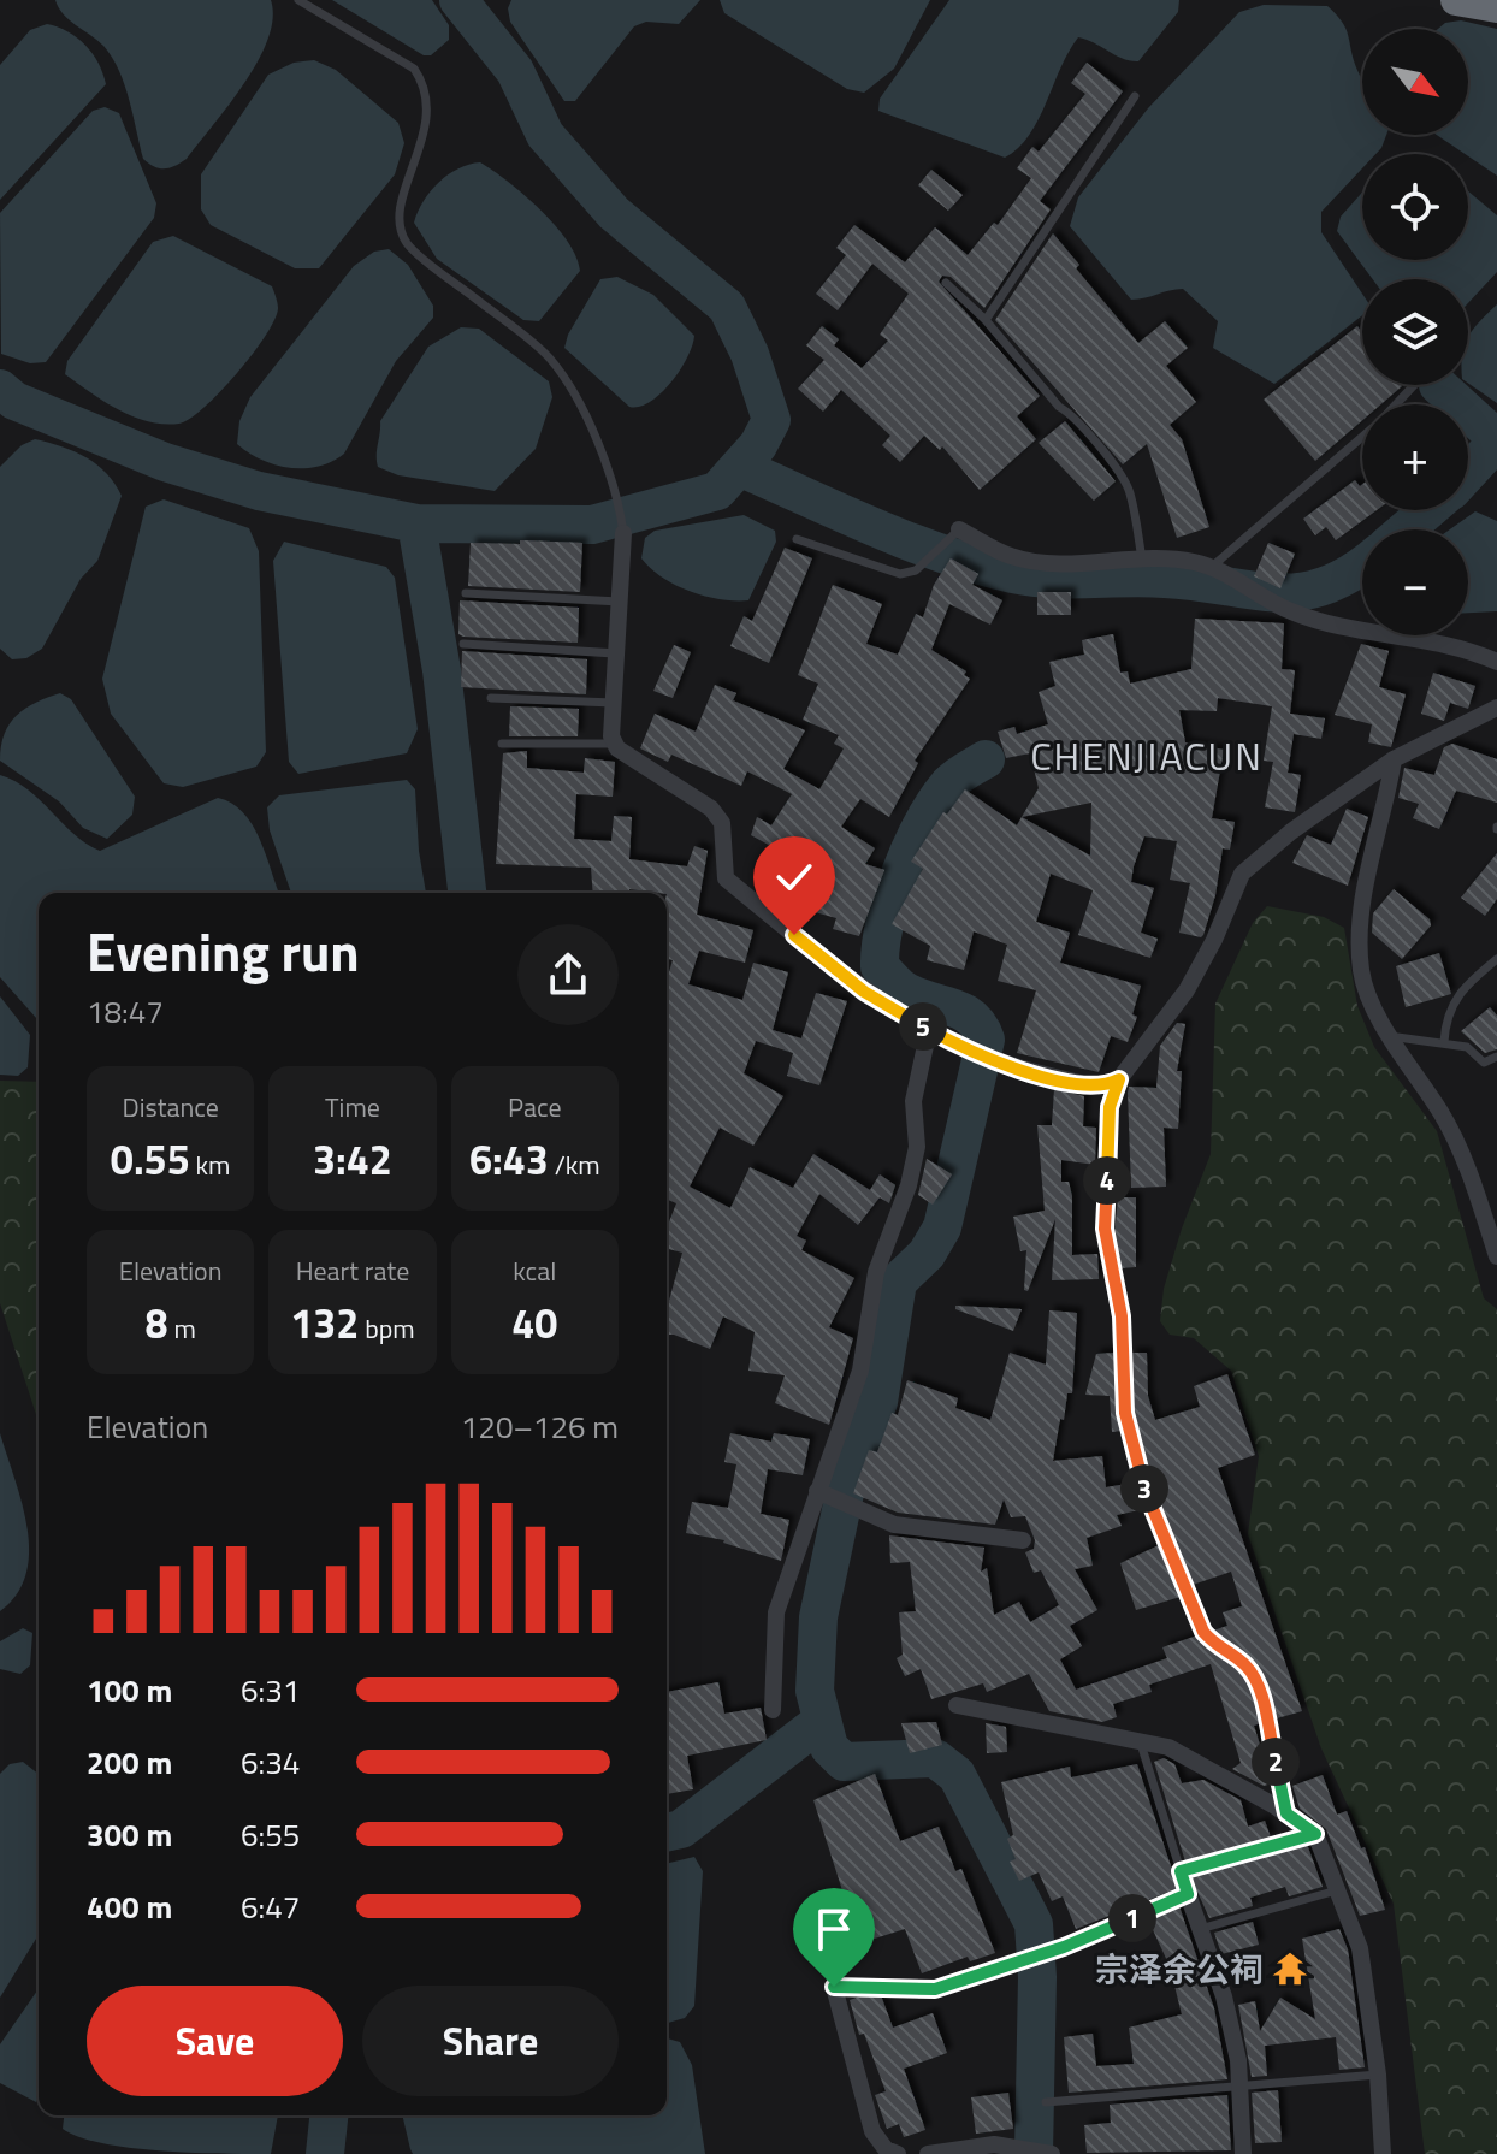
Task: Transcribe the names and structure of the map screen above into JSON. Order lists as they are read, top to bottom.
{
  "districts": ["CHENJIACUN"],
  "places": {
    "temple": ["宗泽余公祠"]
  },
  "north": "bottom right",
  "page": {
    "map_buttons": ["+", "−"],
    "heading": ["Evening run", "18:47"],
    "pins": [
      "5",
      "4",
      "3",
      "2",
      "1"
    ],
    "stats": [
      ["Distance", "0.55 km"],
      ["Time", "3:42"],
      ["Pace", "6:43 /km"],
      ["Elevation", "8 m"],
      ["Heart rate", "132 bpm"],
      ["kcal", "40"]
    ],
    "chart": ["Elevation", "120–126 m"],
    "list": [
      {
        "name": "100 m",
        "note": "6:31"
      },
      {
        "name": "200 m",
        "note": "6:34"
      },
      {
        "name": "300 m",
        "note": "6:55"
      },
      {
        "name": "400 m",
        "note": "6:47"
      }
    ],
    "buttons": ["Save", "Share"]
  }
}
